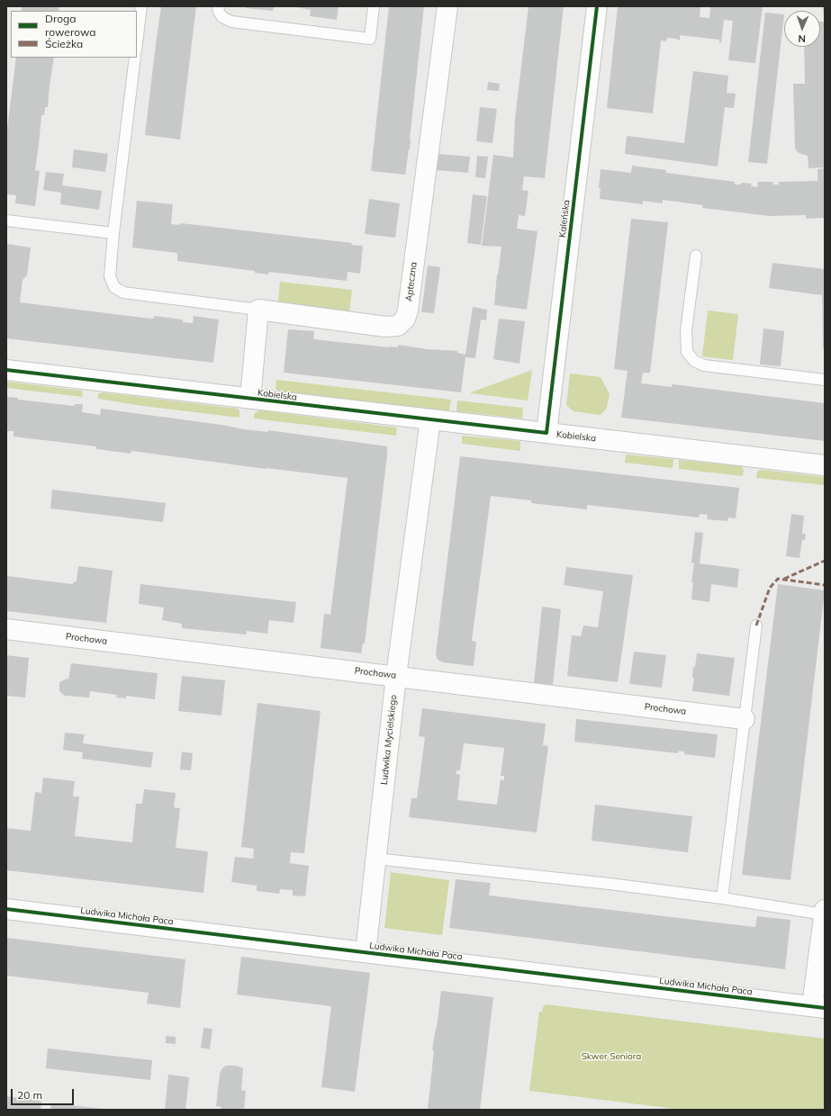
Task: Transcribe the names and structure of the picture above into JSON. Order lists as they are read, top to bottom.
{
  "streets": {
    "street": [
      "Kaleńska",
      "Apteczna",
      "Kobielska",
      "Prochowa",
      "Ludwika Mycielskiego",
      "Ludwika Michała Paca"
    ]
  },
  "crossings": [
    ["Kaleńska", "Kobielska"],
    ["Kobielska", "Ludwika Mycielskiego"],
    ["Prochowa", "Ludwika Mycielskiego"],
    ["Ludwika Mycielskiego", "Ludwika Michała Paca"]
  ],
  "parks": ["Skwer Seniora"],
  "legend": ["Droga rowerowa", "Ścieżka"],
  "scale_bar": "20 m",
  "north": "bottom"
}
